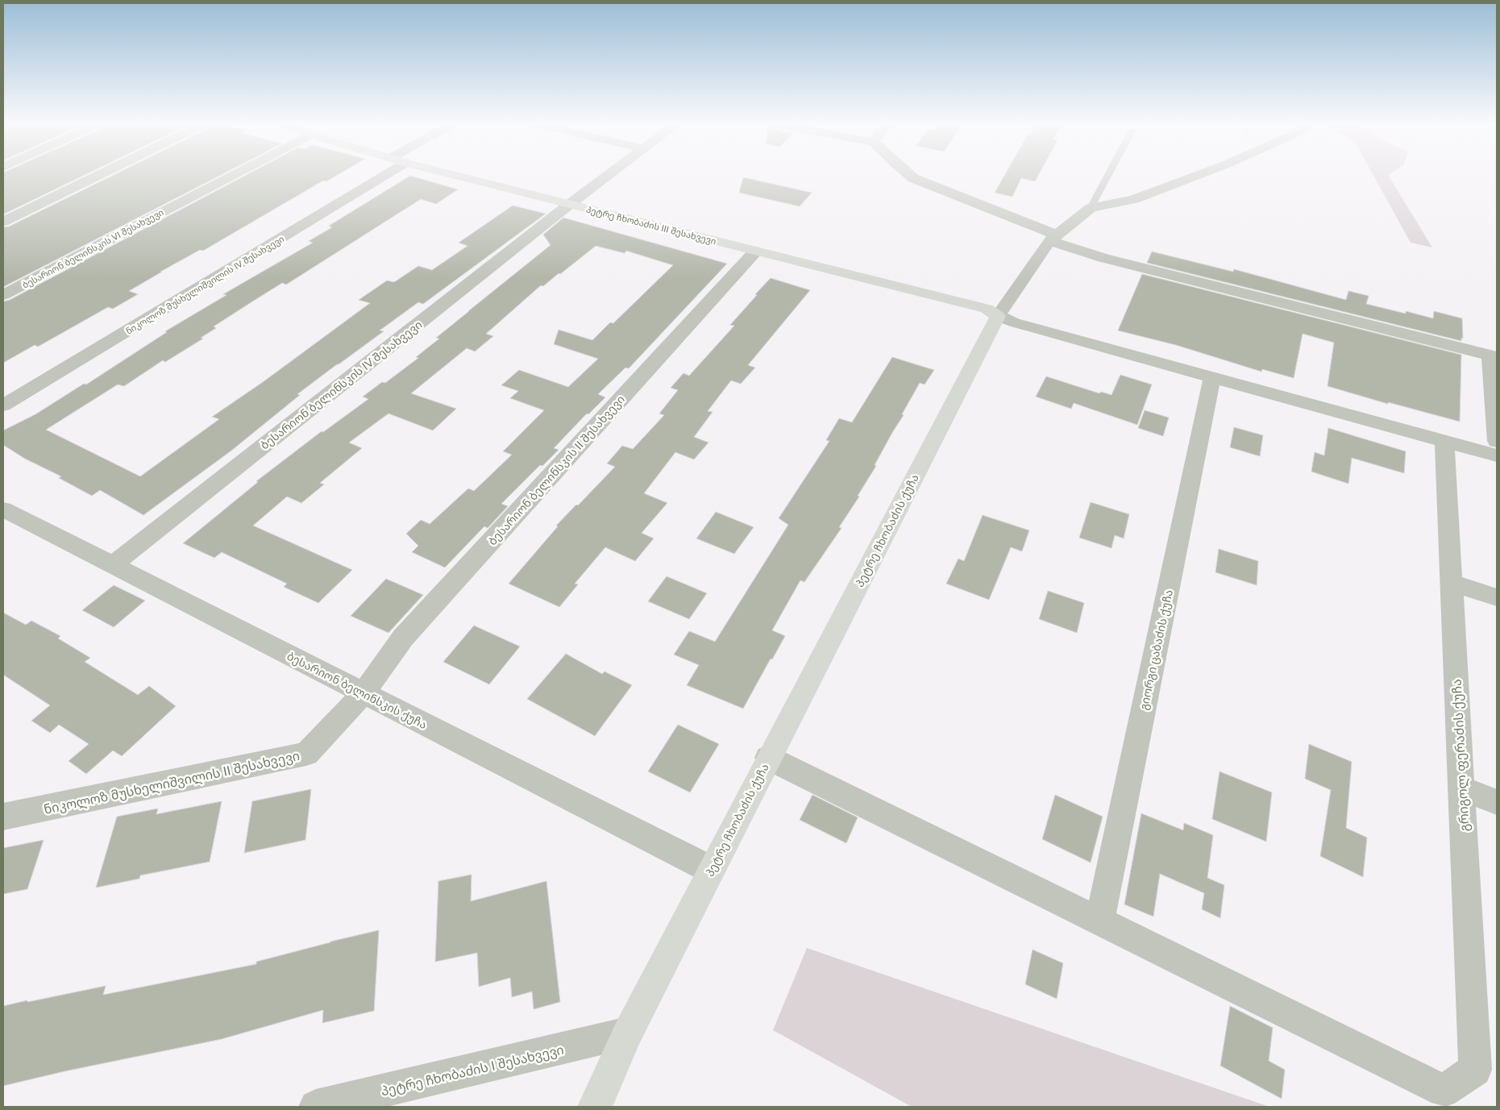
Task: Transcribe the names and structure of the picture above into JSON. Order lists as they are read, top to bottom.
{
  "streets": {
    "street": [
      "პეტრე ჩხობაძის III შესახვევი",
      "ბესარიონ ბელინსკის VI შესახვევი",
      "ნიკოლოზ მუსხელიშვილის IV შესახვევი",
      "ბესარიონ ბელინსკის IV შესახვევი",
      "ბესარიონ ბელინსკის II შესახვევი",
      "პეტრე ჩხობაძის ქუჩა",
      "გიორგი ცაბაძის ქუჩა",
      "ბესარიონ ბელინსკის ქუჩა",
      "გრიგოლ ფერაძის ქუჩა",
      "ნიკოლოზ მუსხელიშვილის II შესახვევი",
      "პეტრე ჩხობაძის I შესახვევი"
    ]
  },
  "crossings": [
    ["პეტრე ჩხობაძის III შესახვევი", "ბესარიონ ბელინსკის IV შესახვევი"],
    ["პეტრე ჩხობაძის III შესახვევი", "ბესარიონ ბელინსკის II შესახვევი"],
    ["პეტრე ჩხობაძის III შესახვევი", "პეტრე ჩხობაძის ქუჩა"],
    ["ბესარიონ ბელინსკის IV შესახვევი", "ბესარიონ ბელინსკის ქუჩა"],
    ["ბესარიონ ბელინსკის II შესახვევი", "ბესარიონ ბელინსკის ქუჩა"],
    ["ბესარიონ ბელინსკის II შესახვევი", "ნიკოლოზ მუსხელიშვილის II შესახვევი"],
    ["პეტრე ჩხობაძის ქუჩა", "ბესარიონ ბელინსკის ქუჩა"],
    ["პეტრე ჩხობაძის ქუჩა", "პეტრე ჩხობაძის I შესახვევი"],
    ["გიორგი ცაბაძის ქუჩა", "გრიგოლ ფერაძის ქუჩა"],
    ["ბესარიონ ბელინსკის ქუჩა", "ნიკოლოზ მუსხელიშვილის II შესახვევი"]
  ]
}
